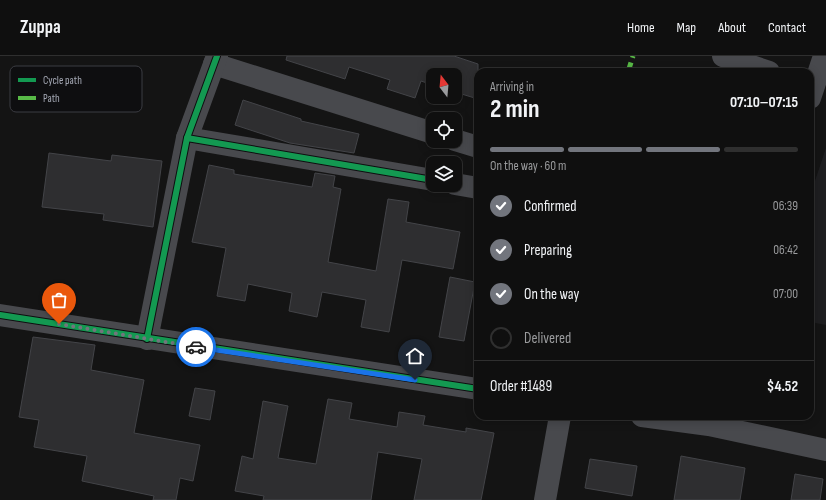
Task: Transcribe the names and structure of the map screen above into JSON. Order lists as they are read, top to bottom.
{
  "legend": ["Cycle path", "Path"],
  "north": "top",
  "page": {
    "header": "Zuppa",
    "nav": [
      "Home",
      "Map",
      "About",
      "Contact"
    ],
    "heading": ["2 min", "Arriving in", "07:10–07:15"],
    "panel": ["Order #1489", "$4.52"],
    "bar": "On the way · 60 m",
    "list": [
      ["Confirmed", "06:39"],
      ["Preparing", "06:42"],
      ["On the way", "07:00"],
      "Delivered"
    ]
  }
}
